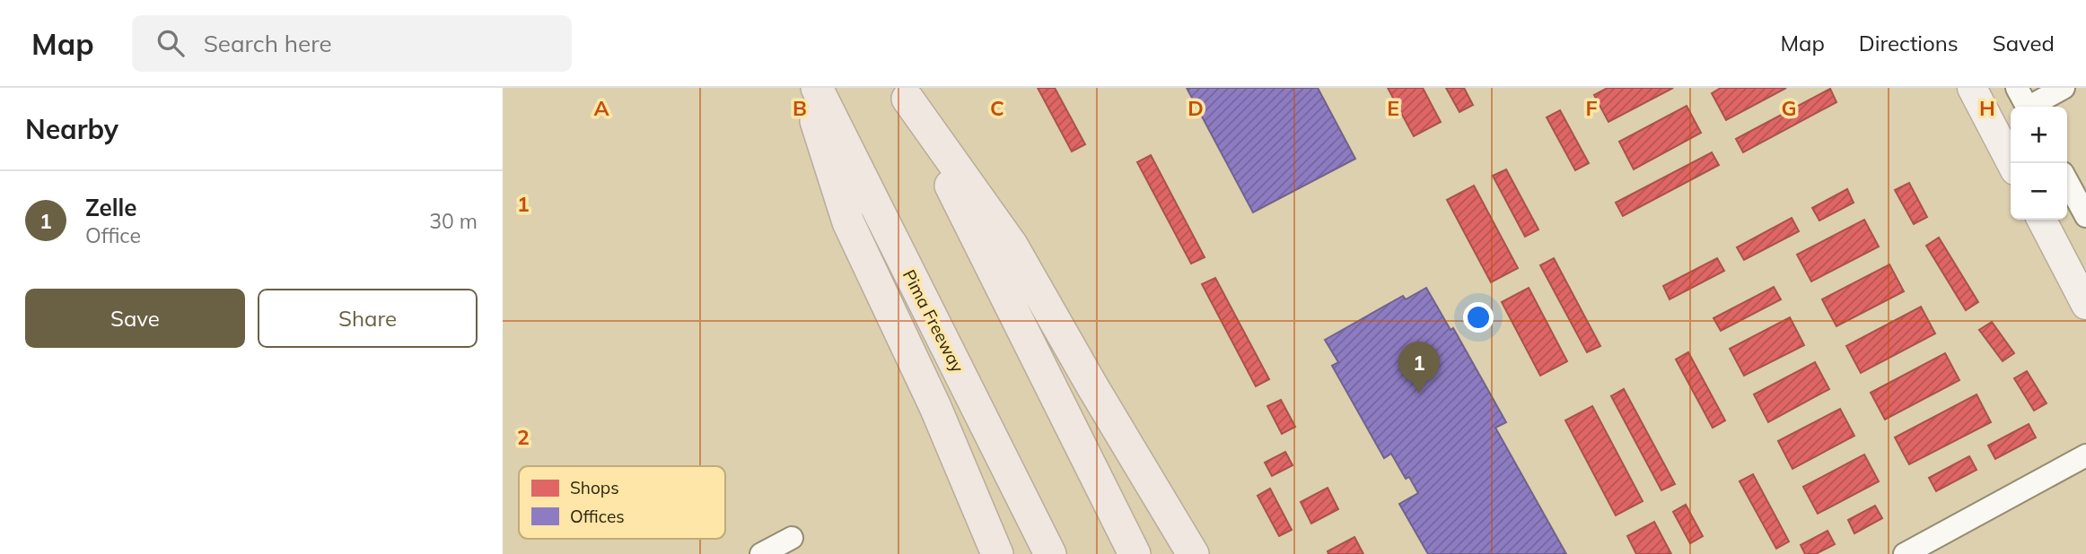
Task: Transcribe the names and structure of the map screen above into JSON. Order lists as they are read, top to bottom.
{
  "streets": {
    "highway": ["Pima Freeway"]
  },
  "legend": ["Shops", "Offices"],
  "page": {
    "header": "Map",
    "search": "Search here",
    "nav": ["Map", "Directions", "Saved"],
    "heading": "Nearby",
    "map_buttons": ["+", "−"],
    "list": [
      {
        "mark": "1",
        "name": "Zelle",
        "note": "Office",
        "value": "30 m"
      }
    ],
    "buttons": ["Save", "Share"],
    "pins": "1"
  },
  "grid": {
    "columns": [
      "A",
      "B",
      "C",
      "D",
      "E",
      "F",
      "G",
      "H"
    ],
    "rows": ["1", "2"]
  }
}
